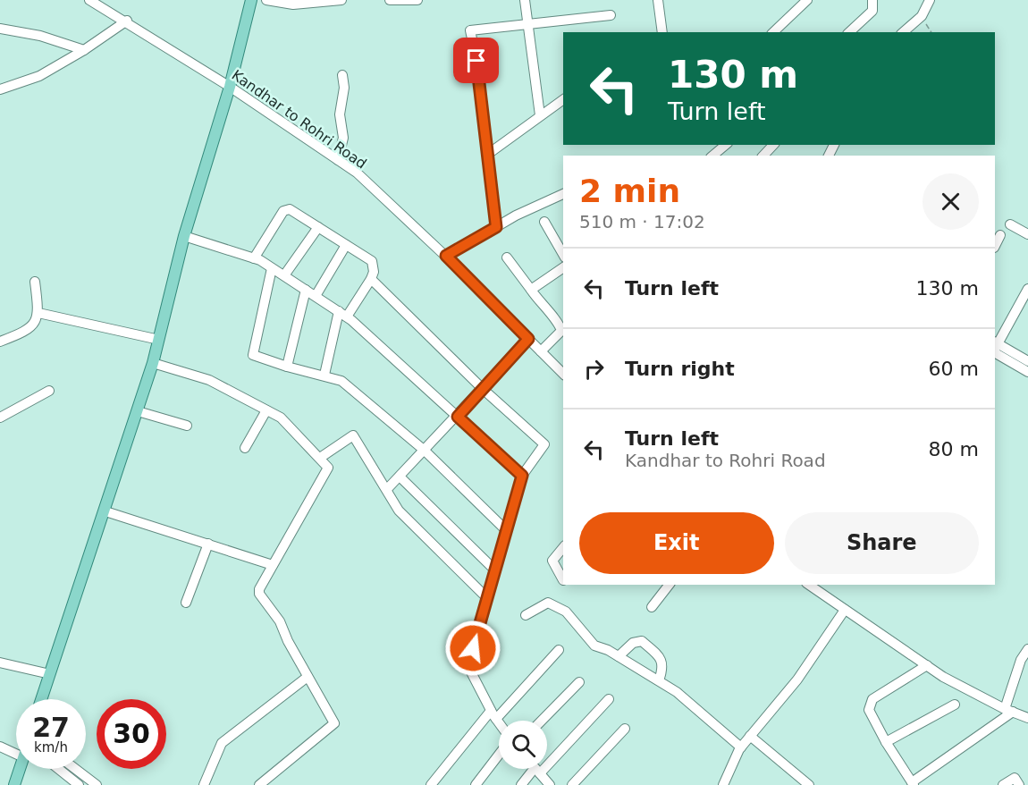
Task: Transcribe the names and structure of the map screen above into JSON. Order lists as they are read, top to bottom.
{
  "streets": {
    "street": ["Kandhar to Rohri Road"]
  },
  "page": {
    "turn": ["130 m", "Turn left"],
    "heading": ["2 min", "510 m · 17:02"],
    "list": [
      {
        "name": "Turn left",
        "value": "130 m"
      },
      {
        "name": "Turn right",
        "value": "60 m"
      },
      {
        "name": "Turn left",
        "note": "Kandhar to Rohri Road",
        "value": "80 m"
      }
    ],
    "buttons": ["Exit", "Share"],
    "speed": "27 km/h",
    "limit": "30"
  }
}
